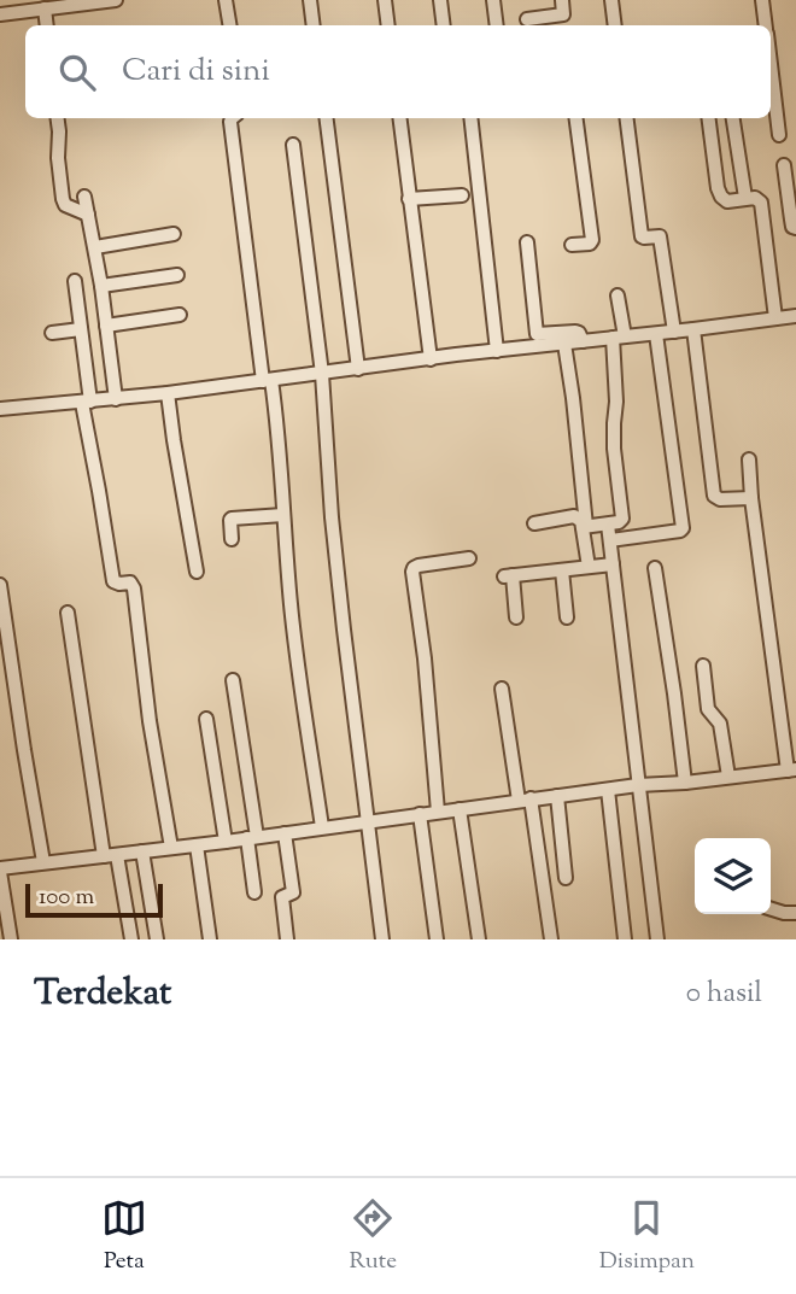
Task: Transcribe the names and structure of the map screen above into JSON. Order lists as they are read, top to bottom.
{
  "scale_bar": "100 m",
  "page": {
    "search": "Cari di sini",
    "scale": "100 m",
    "heading": ["Terdekat", "0 hasil"],
    "nav": ["Peta", "Rute", "Disimpan"]
  }
}
